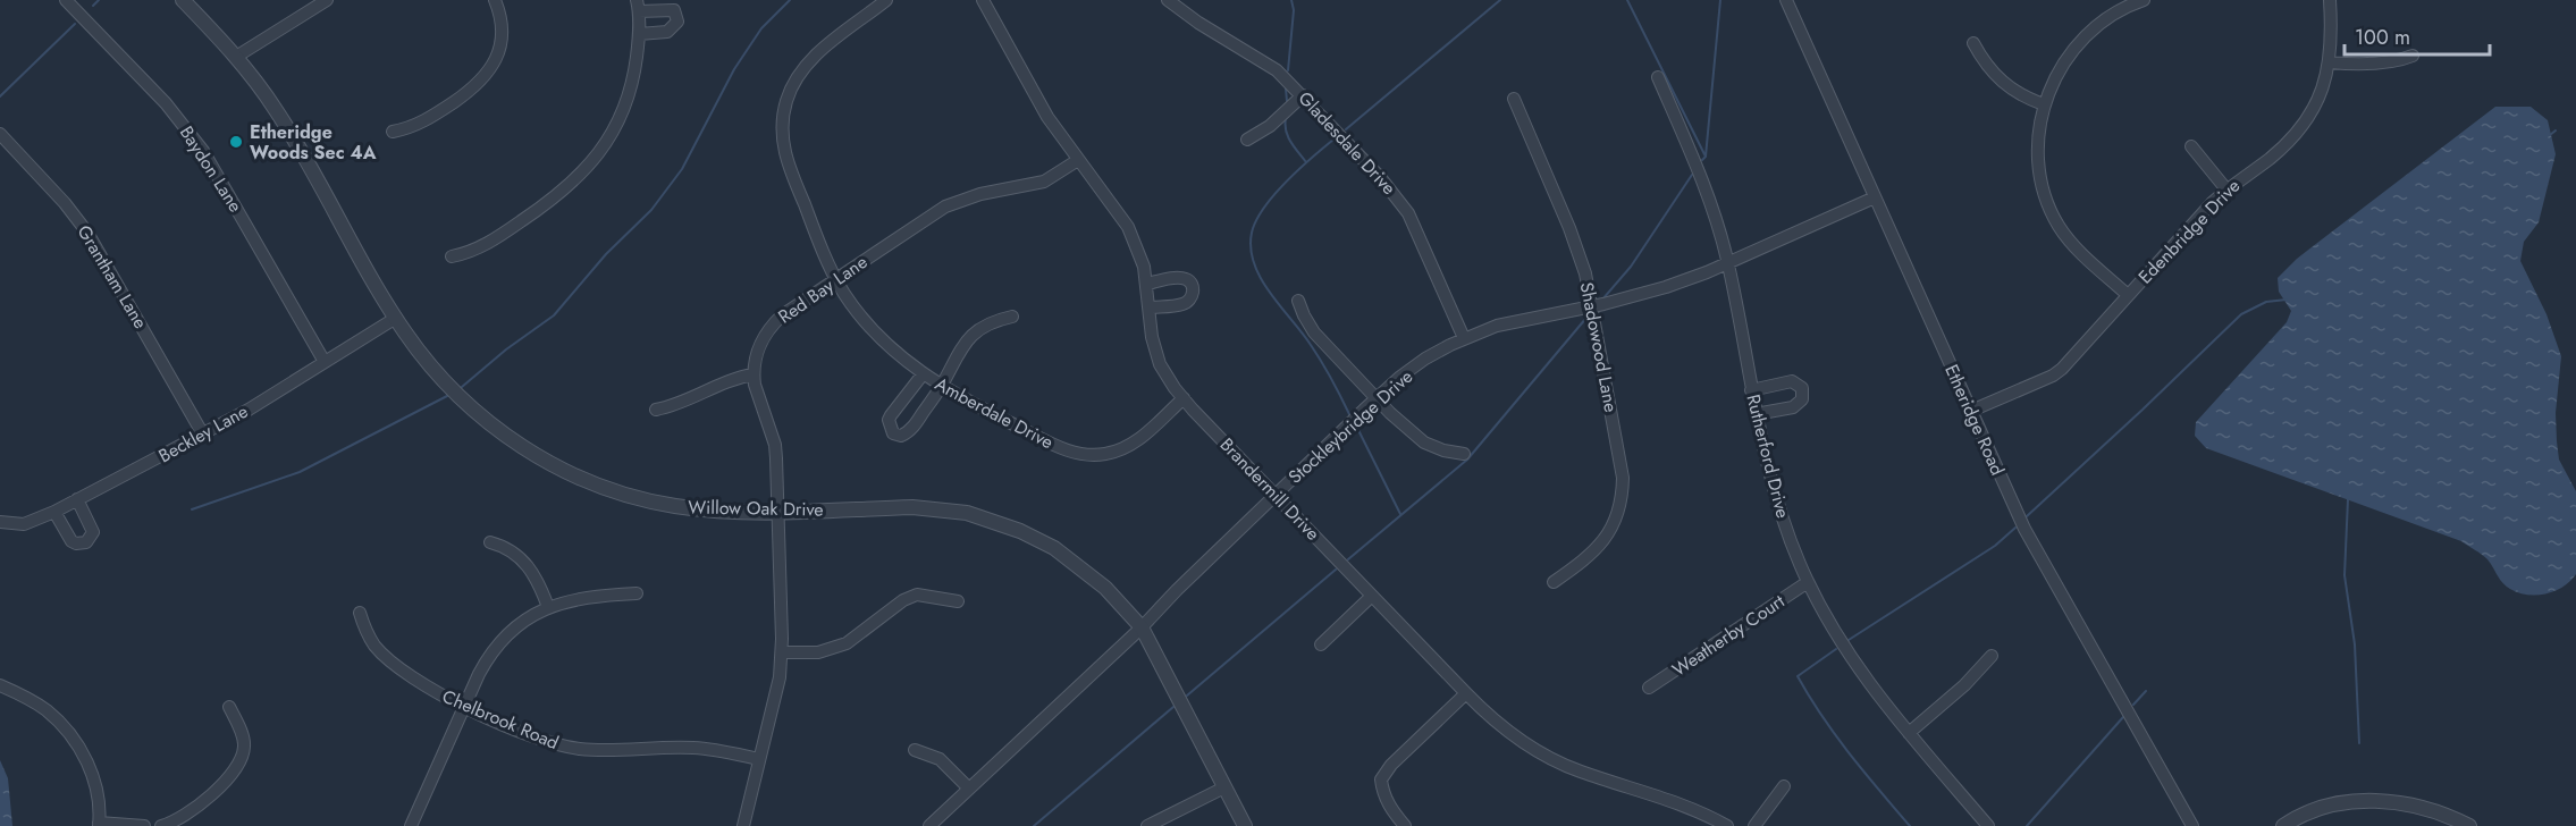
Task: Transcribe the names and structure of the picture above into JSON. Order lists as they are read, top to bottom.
{
  "streets": {
    "street": [
      "Gladesdale Drive",
      "Baydon Lane",
      "Edenbridge Drive",
      "Grantham Lane",
      "Red Bay Lane",
      "Shadowood Lane",
      "Amberdale Drive",
      "Etheridge Road",
      "Stockleybridge Drive",
      "Beckley Lane",
      "Rutherford Drive",
      "Brandermill Drive",
      "Willow Oak Drive",
      "Weatherby Court",
      "Chelbrook Road"
    ]
  },
  "crossings": [
    ["Gladesdale Drive", "Stockleybridge Drive"],
    ["Baydon Lane", "Beckley Lane"],
    ["Edenbridge Drive", "Etheridge Road"],
    ["Grantham Lane", "Beckley Lane"],
    ["Red Bay Lane", "Amberdale Drive"],
    ["Red Bay Lane", "Brandermill Drive"],
    ["Red Bay Lane", "Willow Oak Drive"],
    ["Red Bay Lane", "Chelbrook Road"],
    ["Shadowood Lane", "Stockleybridge Drive"],
    ["Amberdale Drive", "Brandermill Drive"],
    ["Etheridge Road", "Stockleybridge Drive"],
    ["Stockleybridge Drive", "Rutherford Drive"],
    ["Stockleybridge Drive", "Brandermill Drive"],
    ["Stockleybridge Drive", "Willow Oak Drive"],
    ["Beckley Lane", "Willow Oak Drive"],
    ["Rutherford Drive", "Weatherby Court"]
  ],
  "places": ["Etheridge Woods Sec 4A"],
  "scale_bar": "100 m"
}
